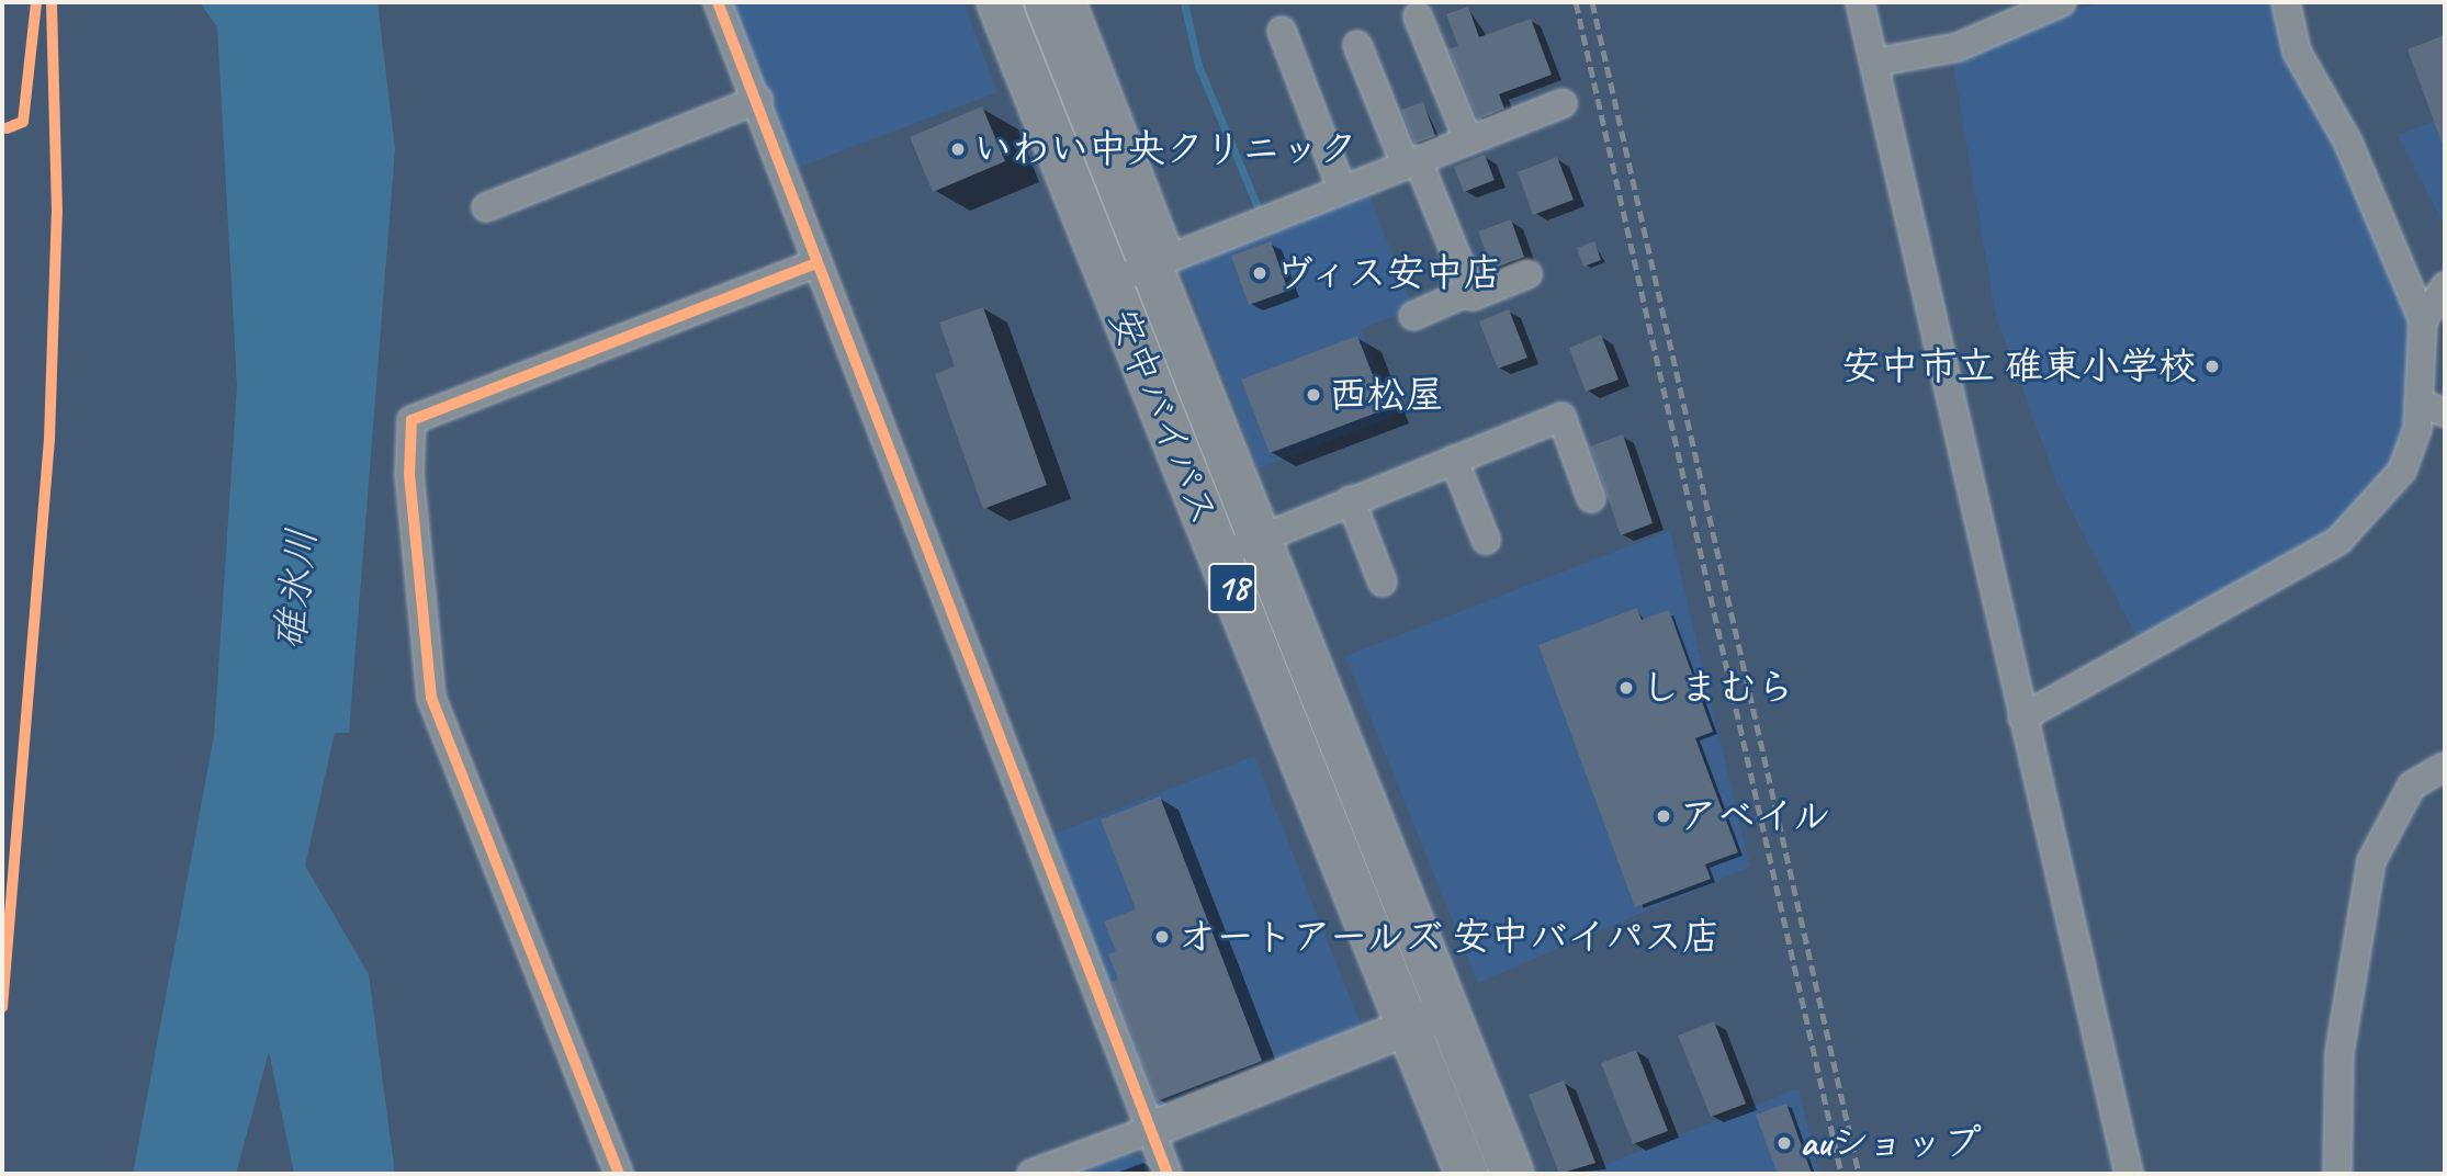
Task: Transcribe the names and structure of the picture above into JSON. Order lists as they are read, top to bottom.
{
  "streets": {
    "highway": ["安中バイパス", "18"]
  },
  "water": ["碓氷川"],
  "places": [
    "いわい中央クリニック",
    "ヴィス安中店",
    "安中市立 碓東小学校",
    "西松屋",
    "しまむら",
    "アベイル",
    "オートアールズ 安中バイパス店",
    "auショップ"
  ]
}
